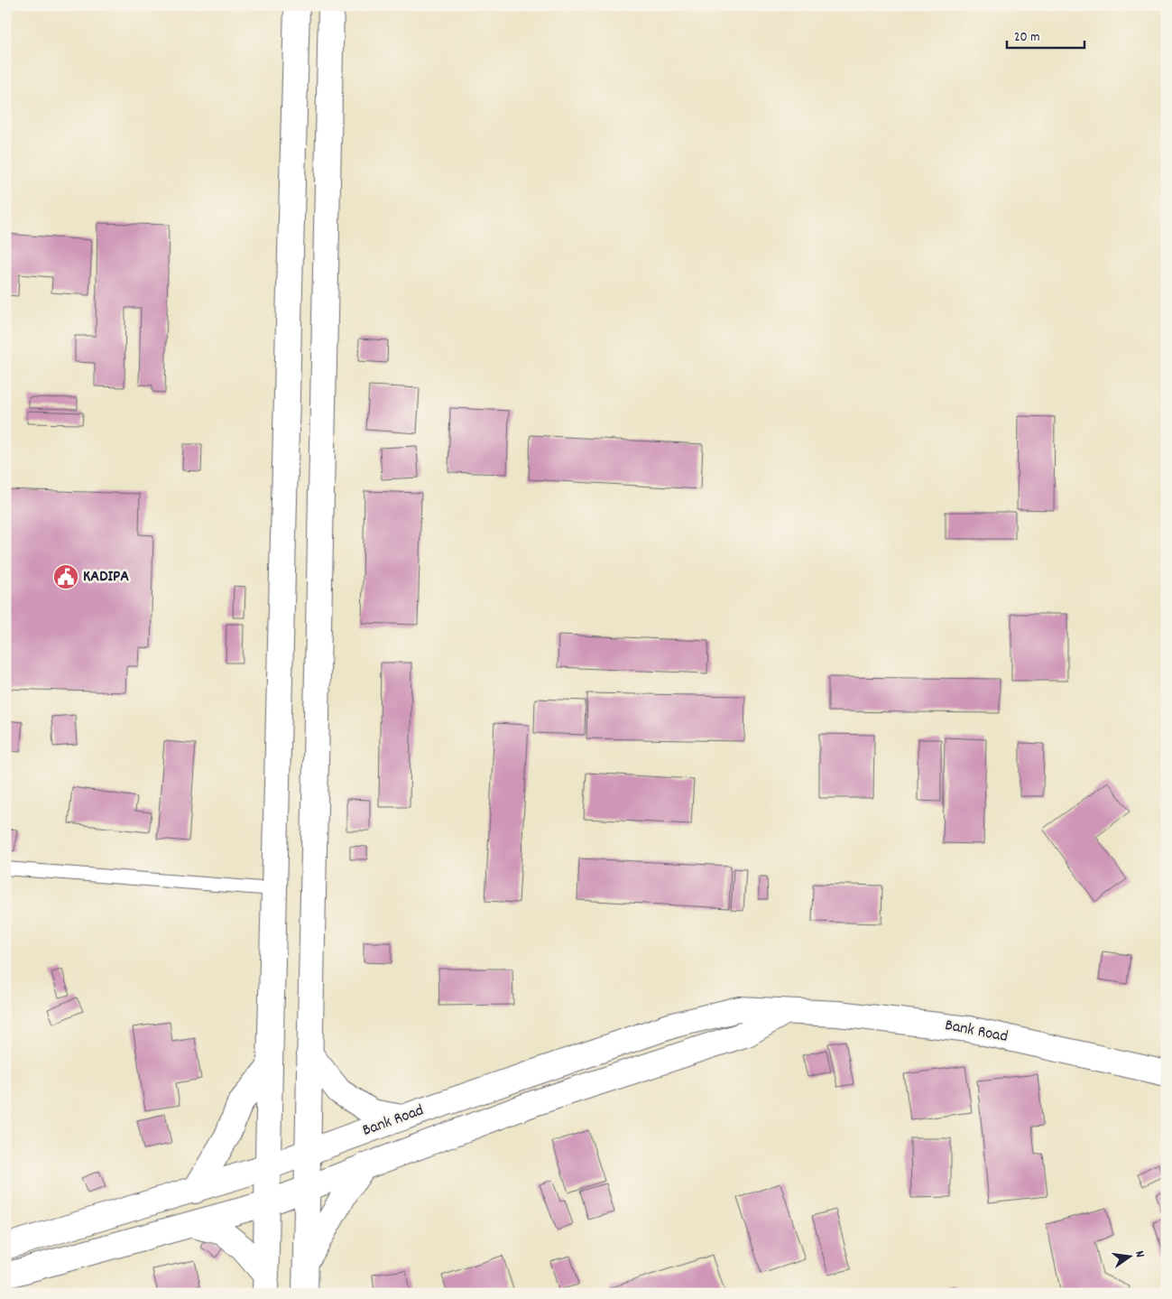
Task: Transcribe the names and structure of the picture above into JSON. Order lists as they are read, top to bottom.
{
  "streets": {
    "street": ["Bank Road"]
  },
  "places": {
    "public building": ["KADIPA"]
  },
  "scale_bar": "20 m",
  "north": "right"
}
